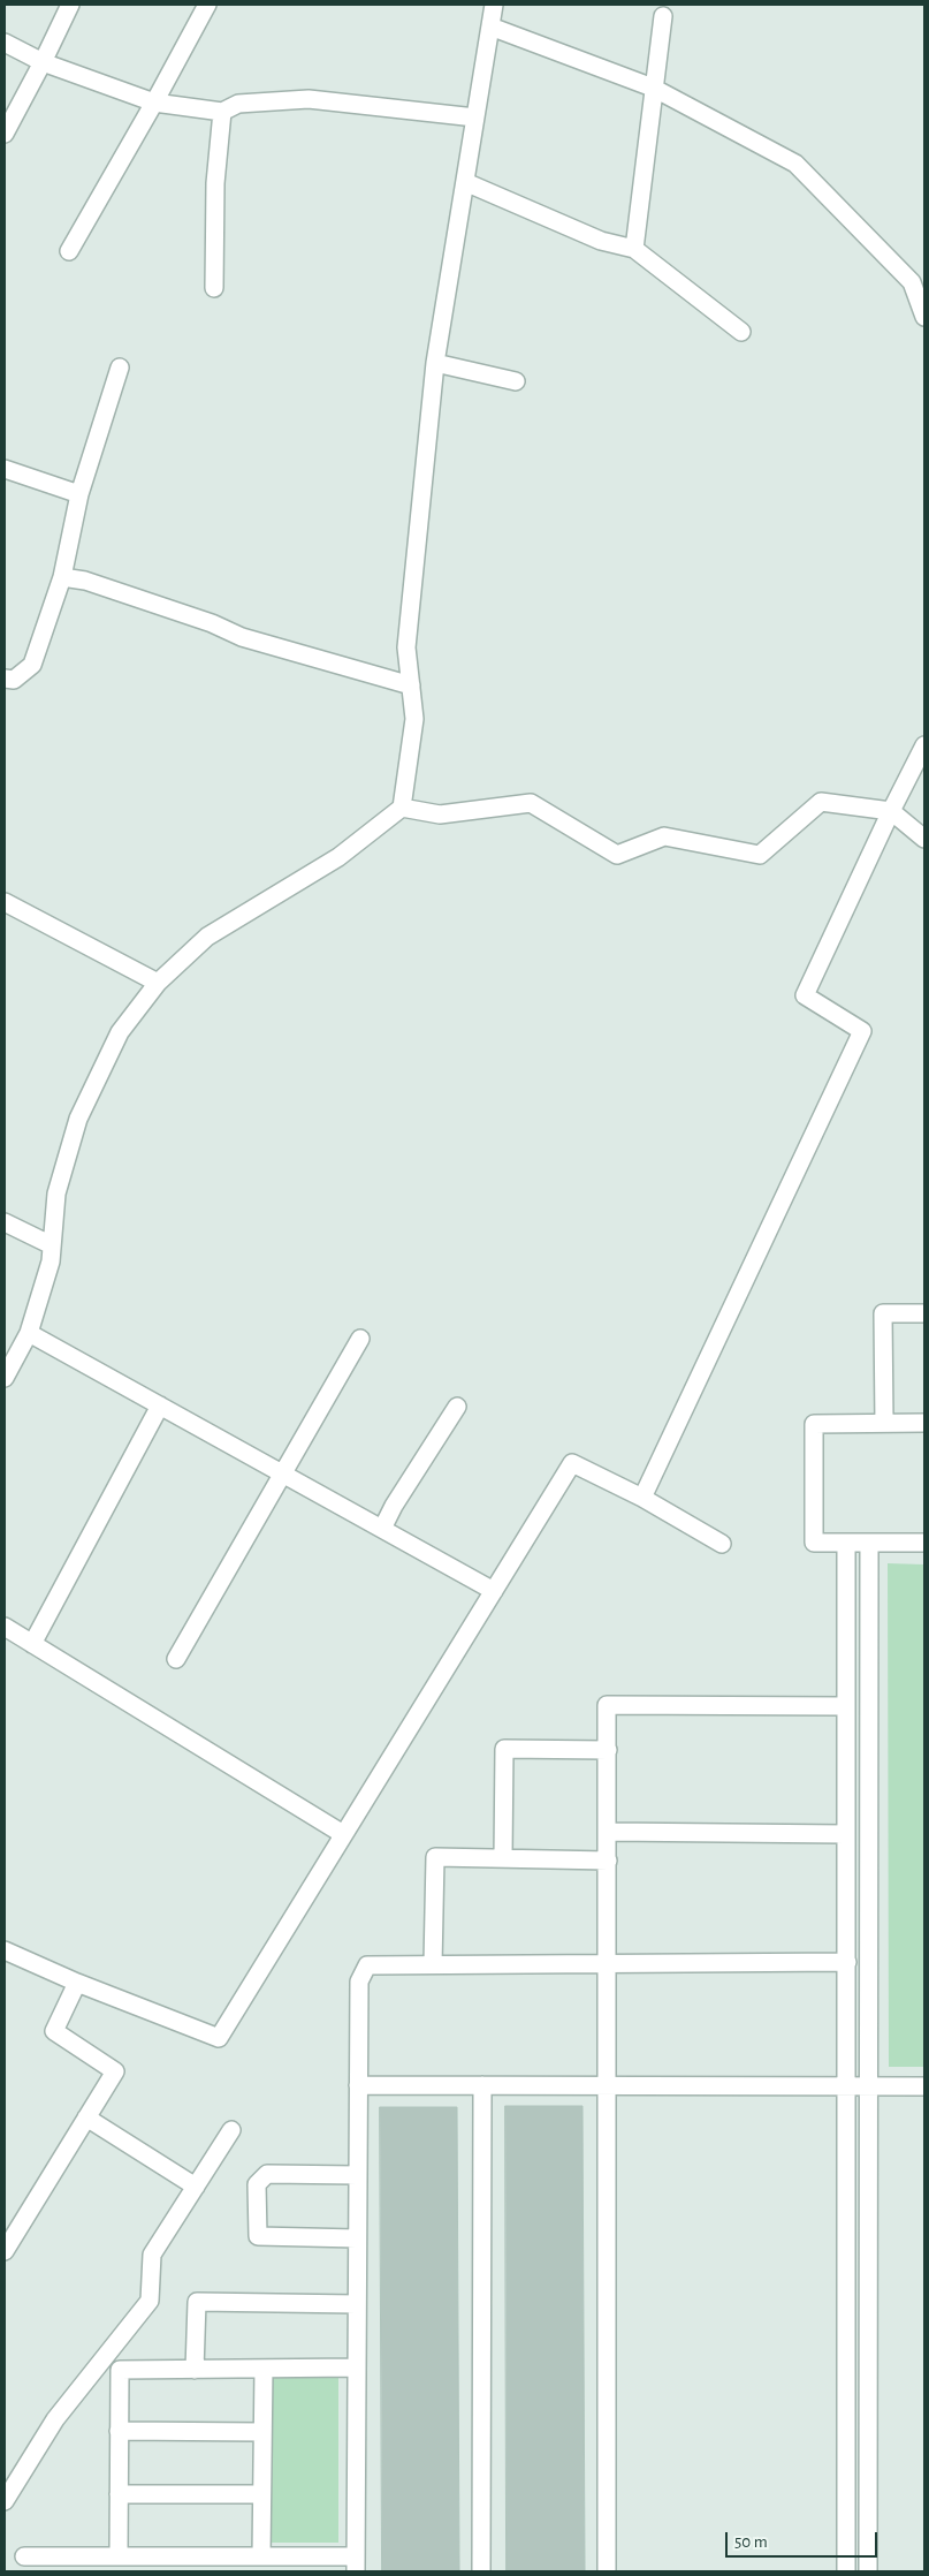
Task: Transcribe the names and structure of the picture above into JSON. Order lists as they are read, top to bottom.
{
  "scale_bar": "50 m"
}
